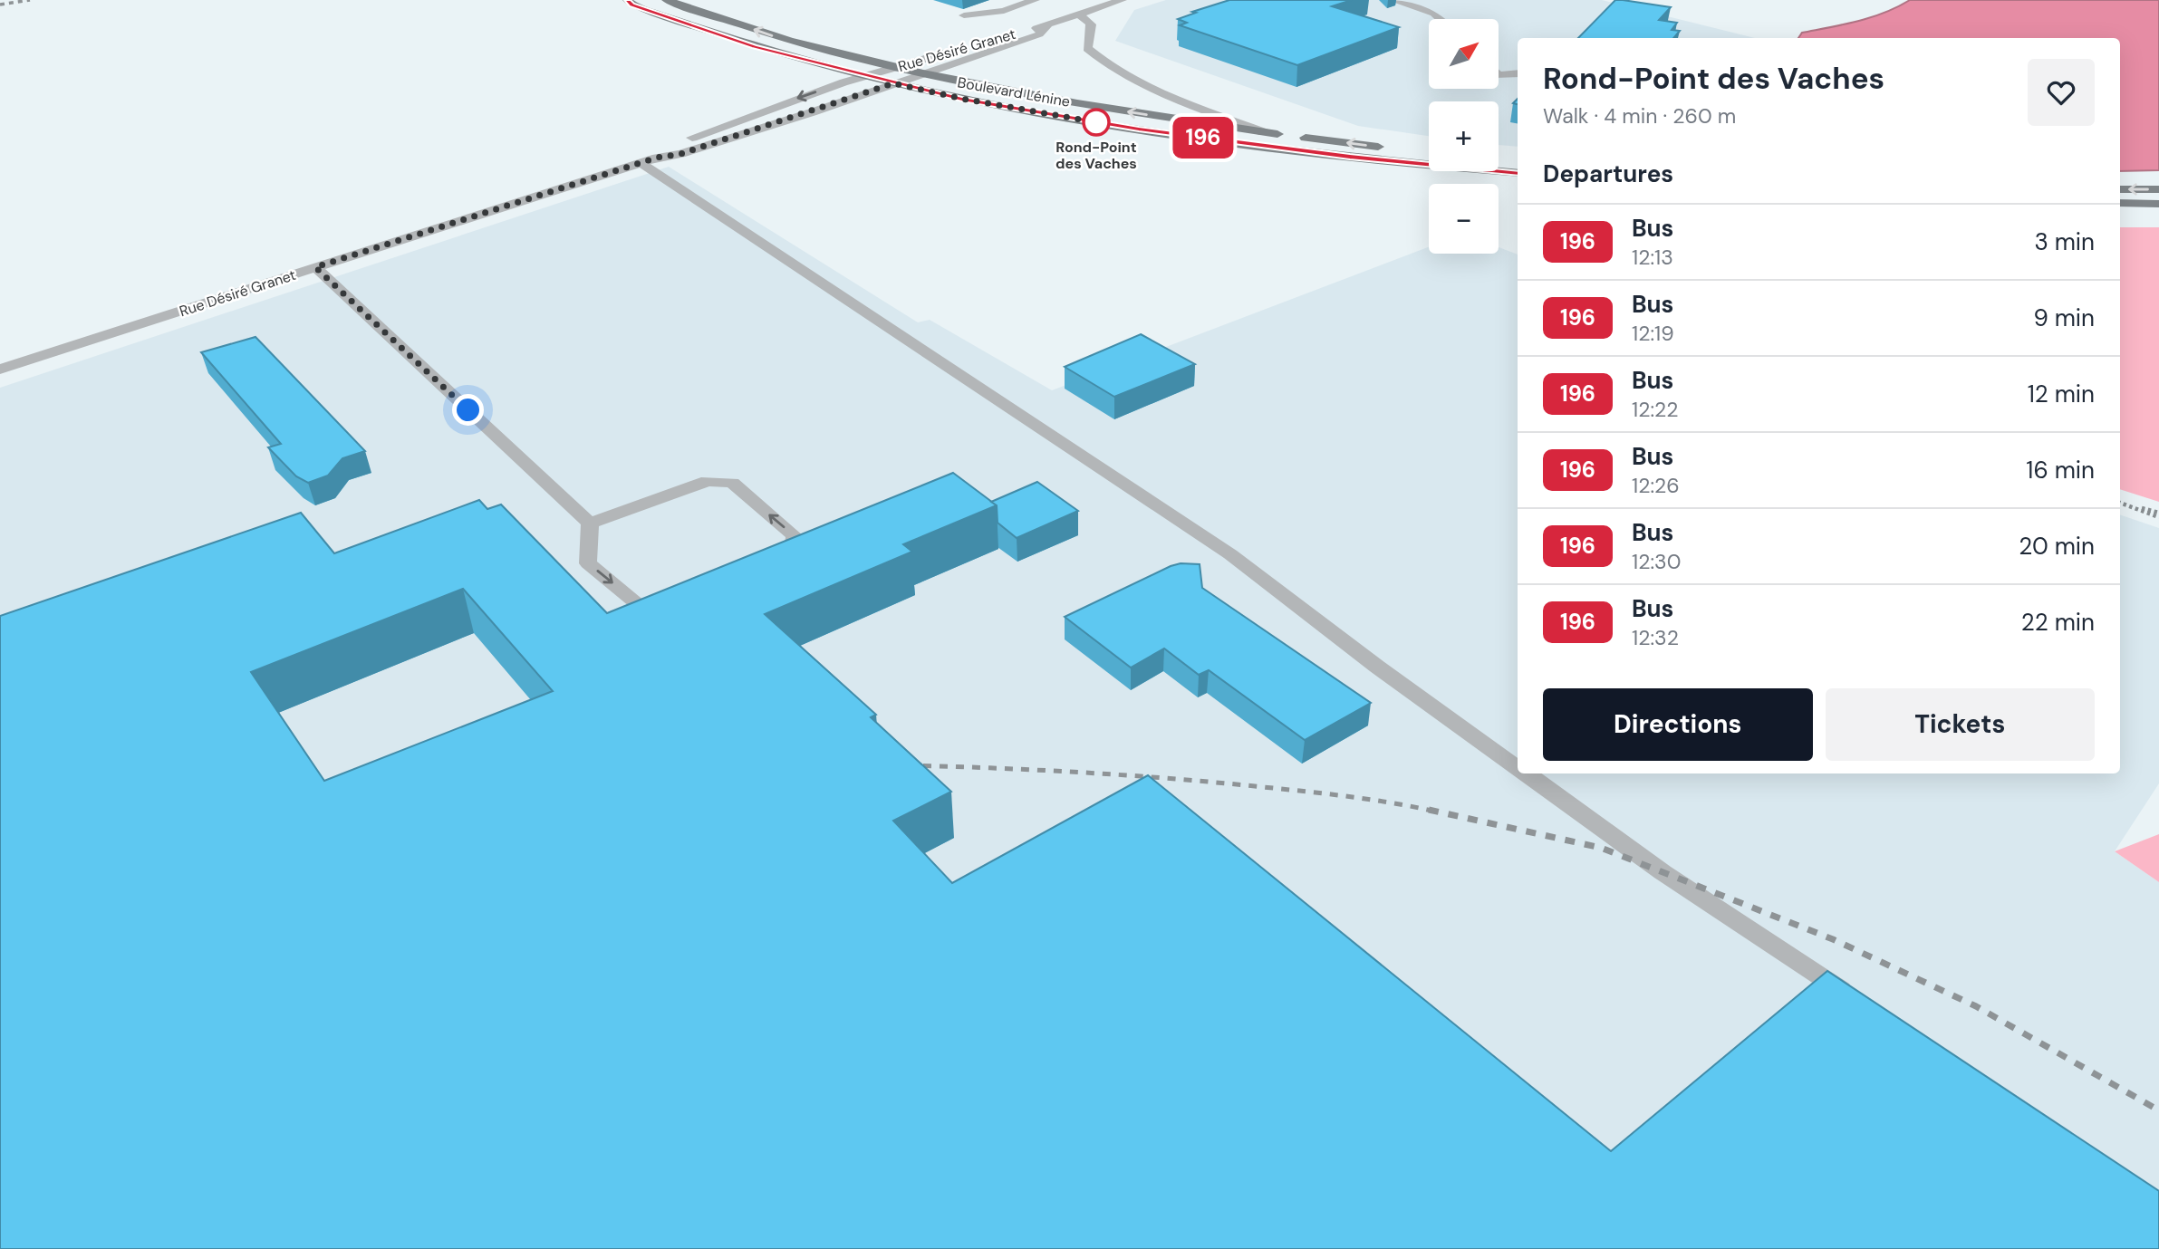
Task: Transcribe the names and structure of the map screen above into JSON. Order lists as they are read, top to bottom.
{
  "streets": {
    "main road": ["Boulevard Lénine"],
    "street": ["Rue Désiré Granet"]
  },
  "crossings": [
    ["Rue Désiré Granet", "Boulevard Lénine"]
  ],
  "places": ["Rond-Point des Vaches"],
  "lines": ["bus line 196"],
  "north": "top right",
  "page": {
    "on_map": "196",
    "map_buttons": ["+", "−"],
    "heading": [
      ["Rond-Point des Vaches", "Walk · 4 min · 260 m"],
      "Departures"
    ],
    "list": [
      {
        "mark": "196",
        "name": "Bus",
        "note": "12:13",
        "value": "3 min"
      },
      {
        "mark": "196",
        "name": "Bus",
        "note": "12:19",
        "value": "9 min"
      },
      {
        "mark": "196",
        "name": "Bus",
        "note": "12:22",
        "value": "12 min"
      },
      {
        "mark": "196",
        "name": "Bus",
        "note": "12:26",
        "value": "16 min"
      },
      {
        "mark": "196",
        "name": "Bus",
        "note": "12:30",
        "value": "20 min"
      },
      {
        "mark": "196",
        "name": "Bus",
        "note": "12:32",
        "value": "22 min"
      }
    ],
    "buttons": ["Directions", "Tickets"]
  }
}
